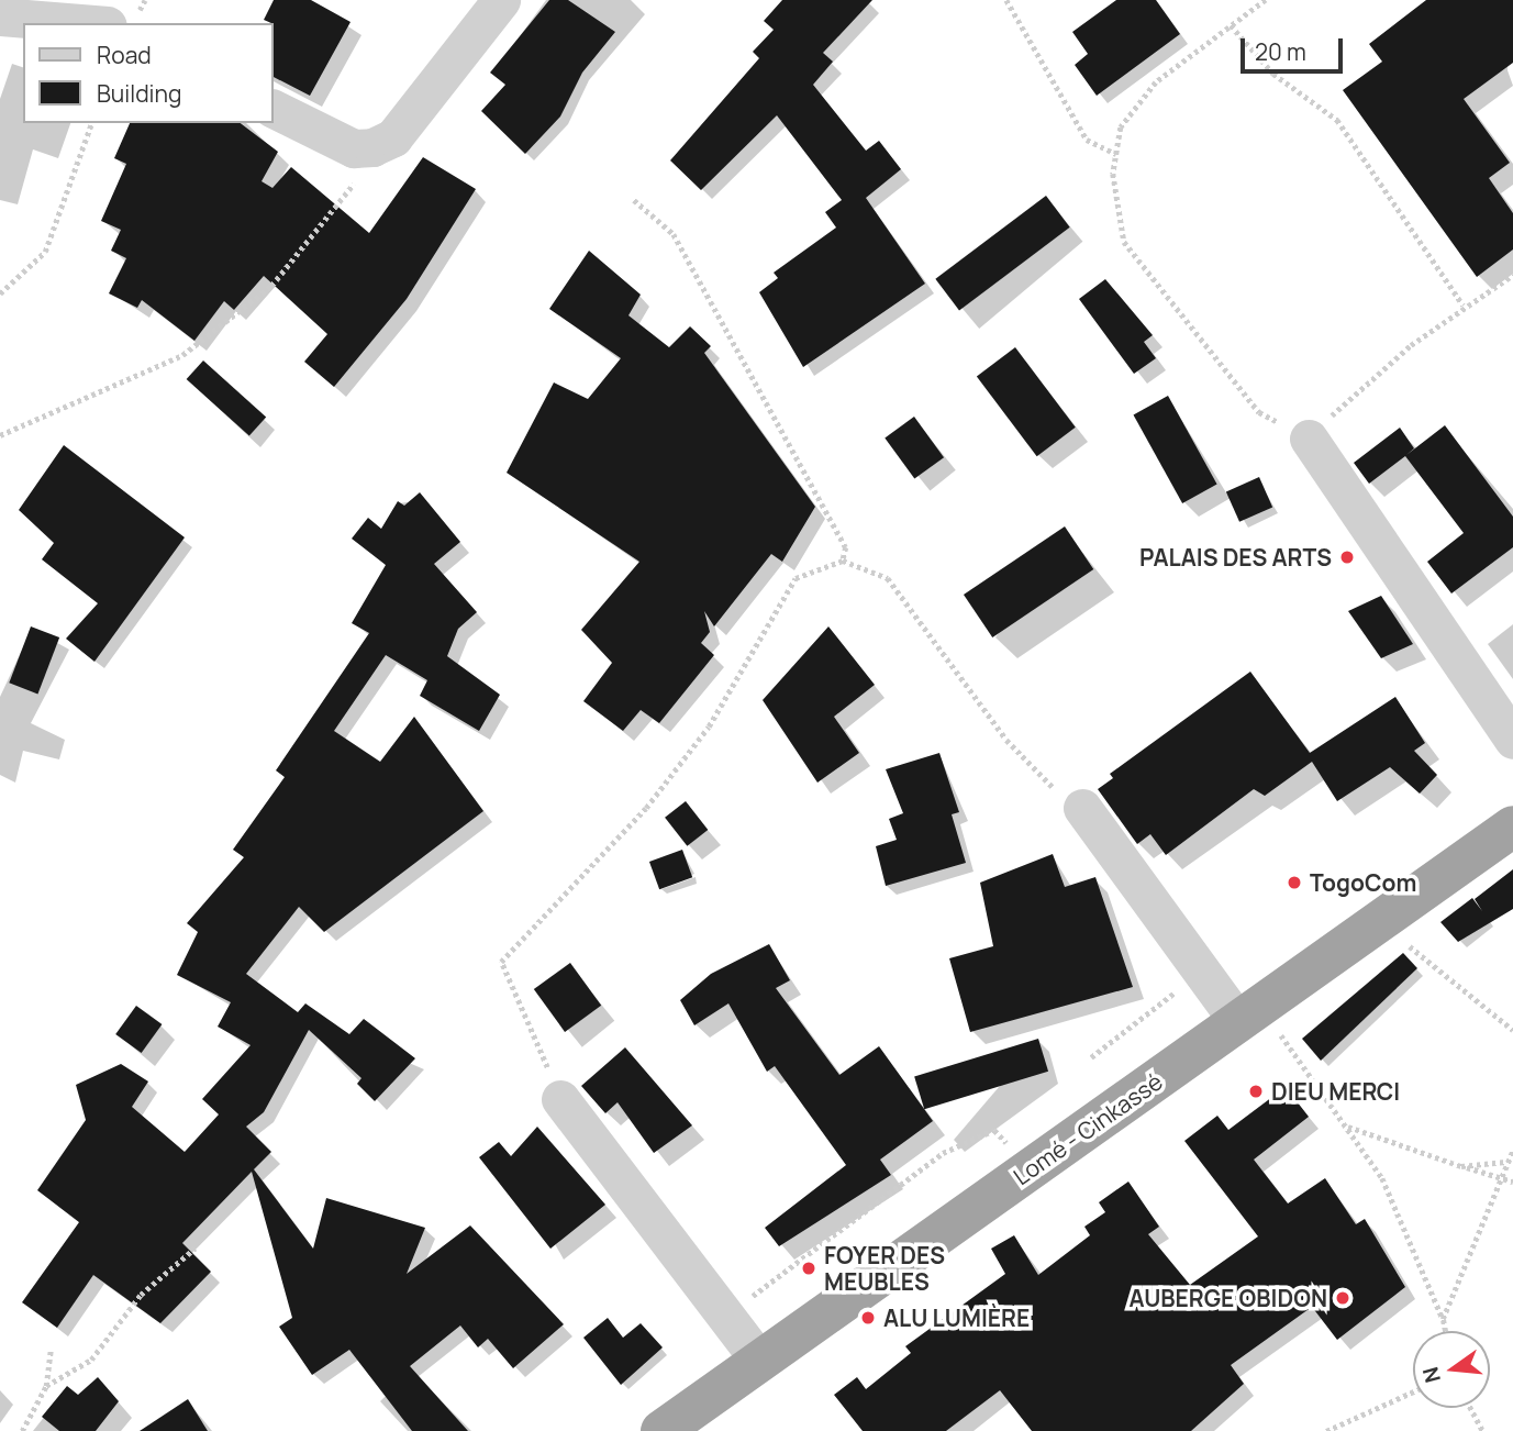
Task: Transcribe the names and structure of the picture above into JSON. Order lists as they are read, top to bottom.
{
  "streets": {
    "highway": ["Lomé - Cinkassé"]
  },
  "places": [
    "PALAIS DES ARTS",
    "TogoCom",
    "DIEU MERCI",
    "FOYER DES MEUBLES",
    "AUBERGE OBIDON",
    "ALU LUMIÈRE"
  ],
  "legend": ["Road", "Building"],
  "scale_bar": "20 m",
  "north": "left"
}
